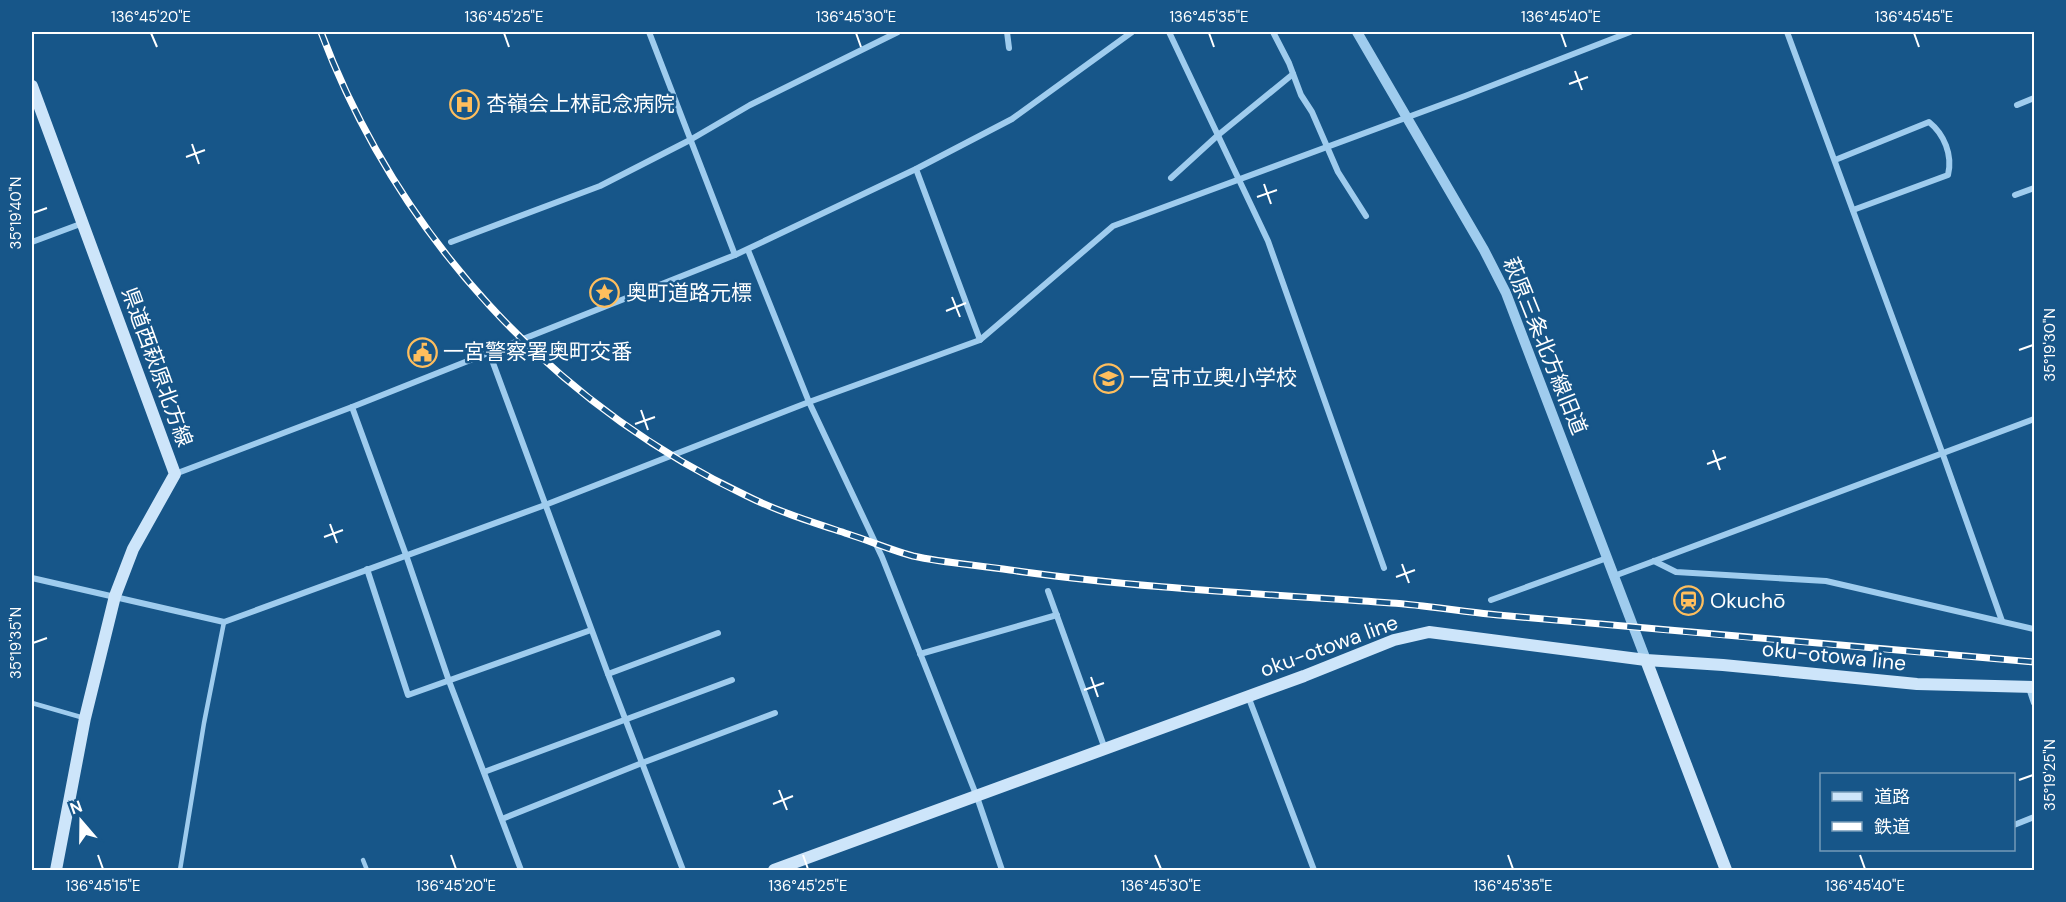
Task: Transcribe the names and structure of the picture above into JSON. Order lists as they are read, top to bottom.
{
  "streets": {
    "main road": ["県道西萩原北方線", "oku-otowa line"],
    "street": ["萩原三条北方線旧道"]
  },
  "crossings": [
    ["萩原三条北方線旧道", "oku-otowa line"]
  ],
  "places": {
    "hospital": ["杏嶺会上林記念病院"],
    "place": ["奥町道路元標"],
    "public building": ["一宮警察署奥町交番"],
    "school or university": ["一宮市立奥小学校"],
    "station": ["Okuchō"]
  },
  "legend": ["道路", "鉄道"],
  "north": "top",
  "coordinates": [
    "136°45'20\"E",
    "136°45'25\"E",
    "136°45'30\"E",
    "136°45'35\"E",
    "136°45'40\"E",
    "136°45'45\"E",
    "35°19'40\"N",
    "35°19'30\"N",
    "35°19'35\"N",
    "35°19'25\"N",
    "136°45'15\"E"
  ]
}
